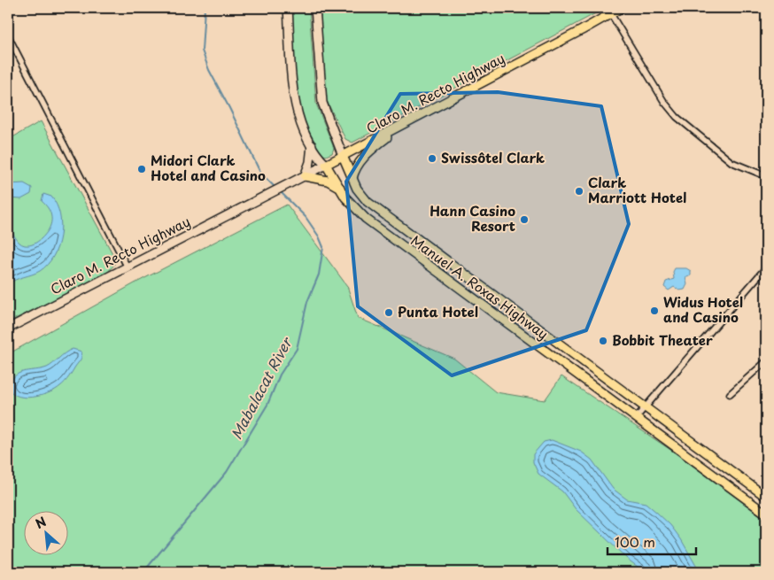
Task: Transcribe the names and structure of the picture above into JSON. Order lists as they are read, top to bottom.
{
  "streets": {
    "main road": ["Claro M. Recto Highway", "Manuel A. Roxas Highway"]
  },
  "crossings": [
    ["Claro M. Recto Highway", "Manuel A. Roxas Highway"]
  ],
  "water": ["Mabalacat River"],
  "places": [
    "Swissôtel Clark",
    "Midori Clark Hotel and Casino",
    "Clark Marriott Hotel",
    "Hann Casino Resort",
    "Widus Hotel and Casino",
    "Punta Hotel",
    "Bobbit Theater"
  ],
  "scale_bar": "100 m",
  "north": "top left"
}
